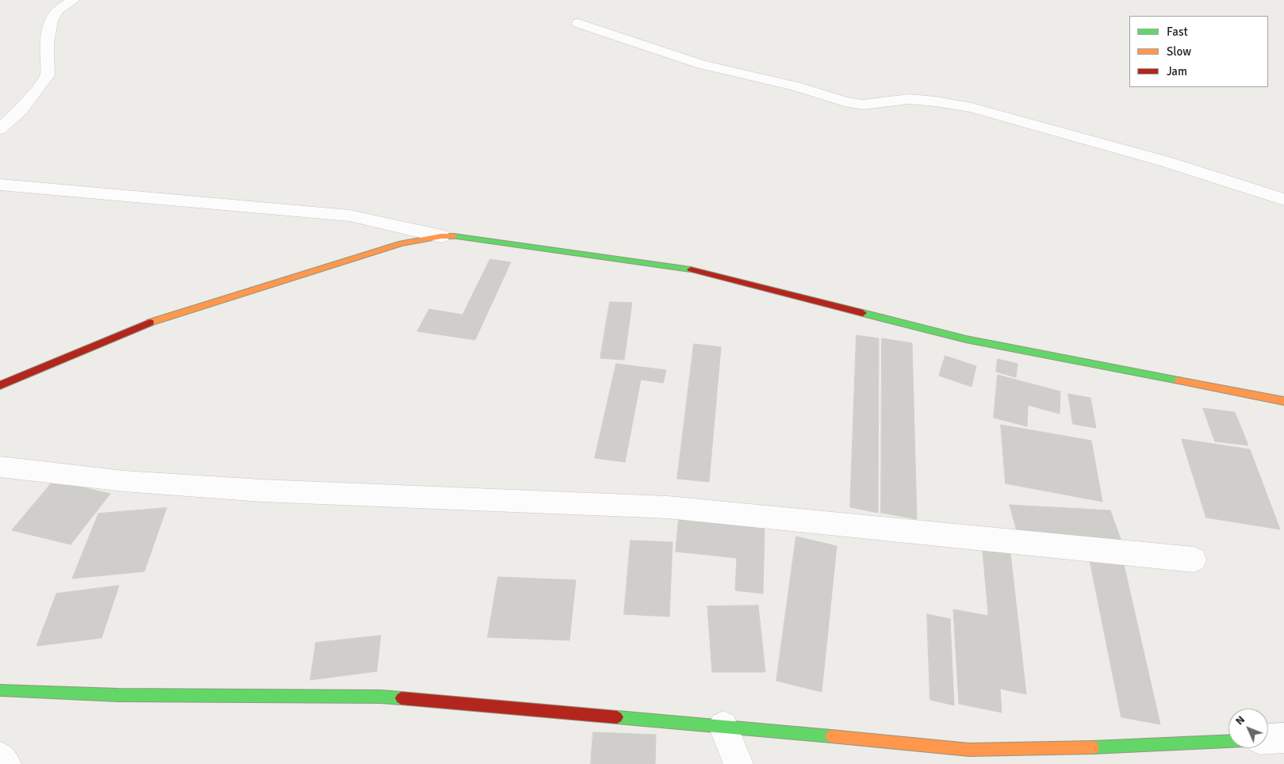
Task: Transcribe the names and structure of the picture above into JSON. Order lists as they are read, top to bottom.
{
  "legend": ["Fast", "Slow", "Jam"],
  "north": "top left"
}
